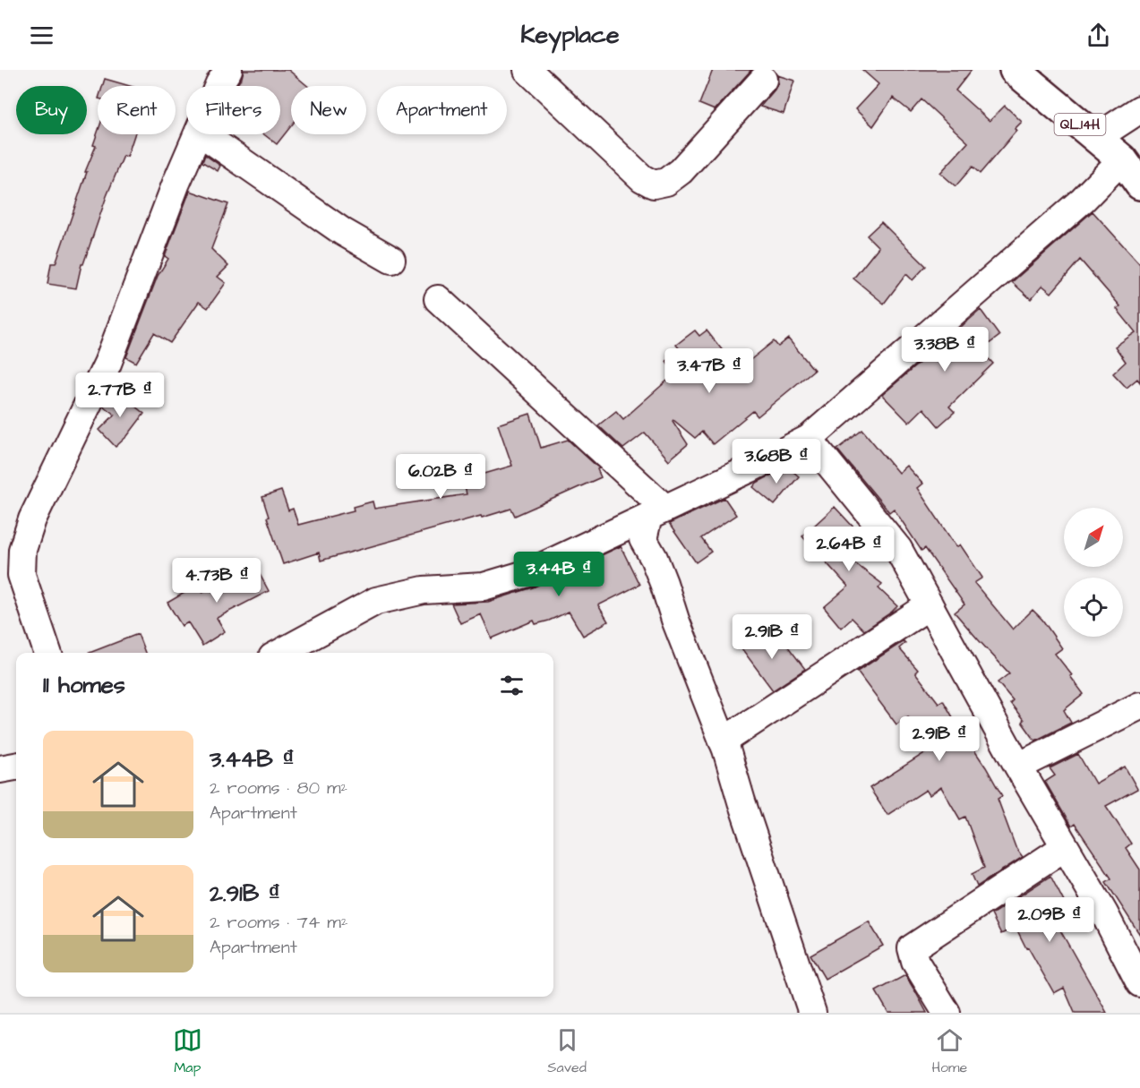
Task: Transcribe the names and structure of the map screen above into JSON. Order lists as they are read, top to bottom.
{
  "streets": {
    "main road": ["QL.14H"]
  },
  "north": "top right",
  "page": {
    "header": "Keyplace",
    "chip": [
      "Buy",
      "Rent",
      "Filters",
      "New",
      "Apartment"
    ],
    "price": [
      "3.38B ₫",
      "3.47B ₫",
      "2.77B ₫",
      "3.68B ₫",
      "6.02B ₫",
      "2.64B ₫",
      "3.44B ₫",
      "4.73B ₫",
      "2.91B ₫",
      "2.91B ₫",
      "2.09B ₫"
    ],
    "heading": "11 homes",
    "list": [
      {
        "name": "3.44B ₫",
        "note": "2 rooms · 80 m² · Apartment"
      },
      {
        "name": "2.91B ₫",
        "note": "2 rooms · 74 m² · Apartment"
      }
    ],
    "tabs": ["Map", "Saved", "Home"]
  }
}
